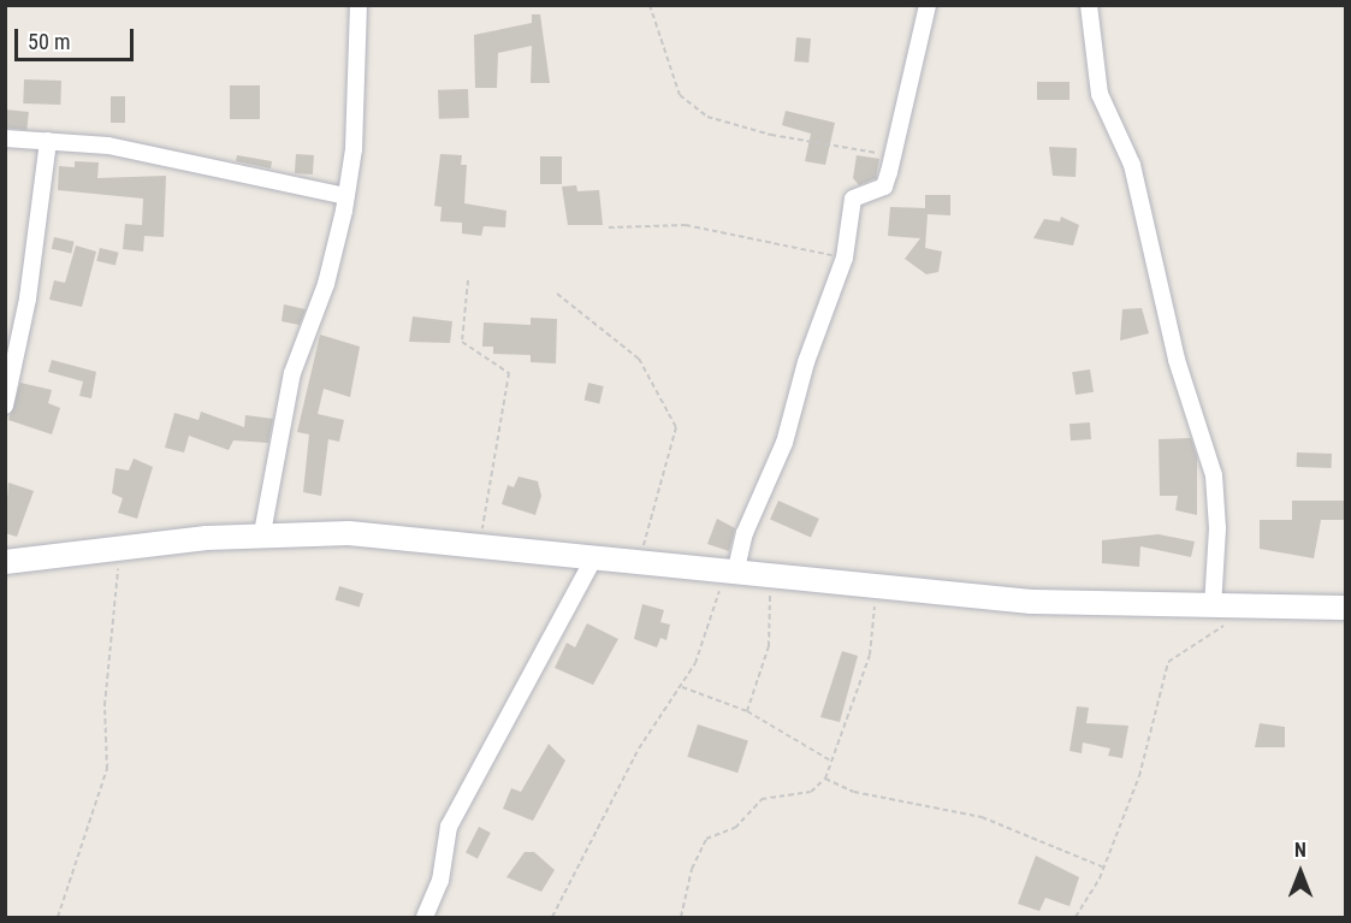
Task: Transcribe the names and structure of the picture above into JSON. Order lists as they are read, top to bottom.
{
  "scale_bar": "50 m",
  "north": "top"
}
